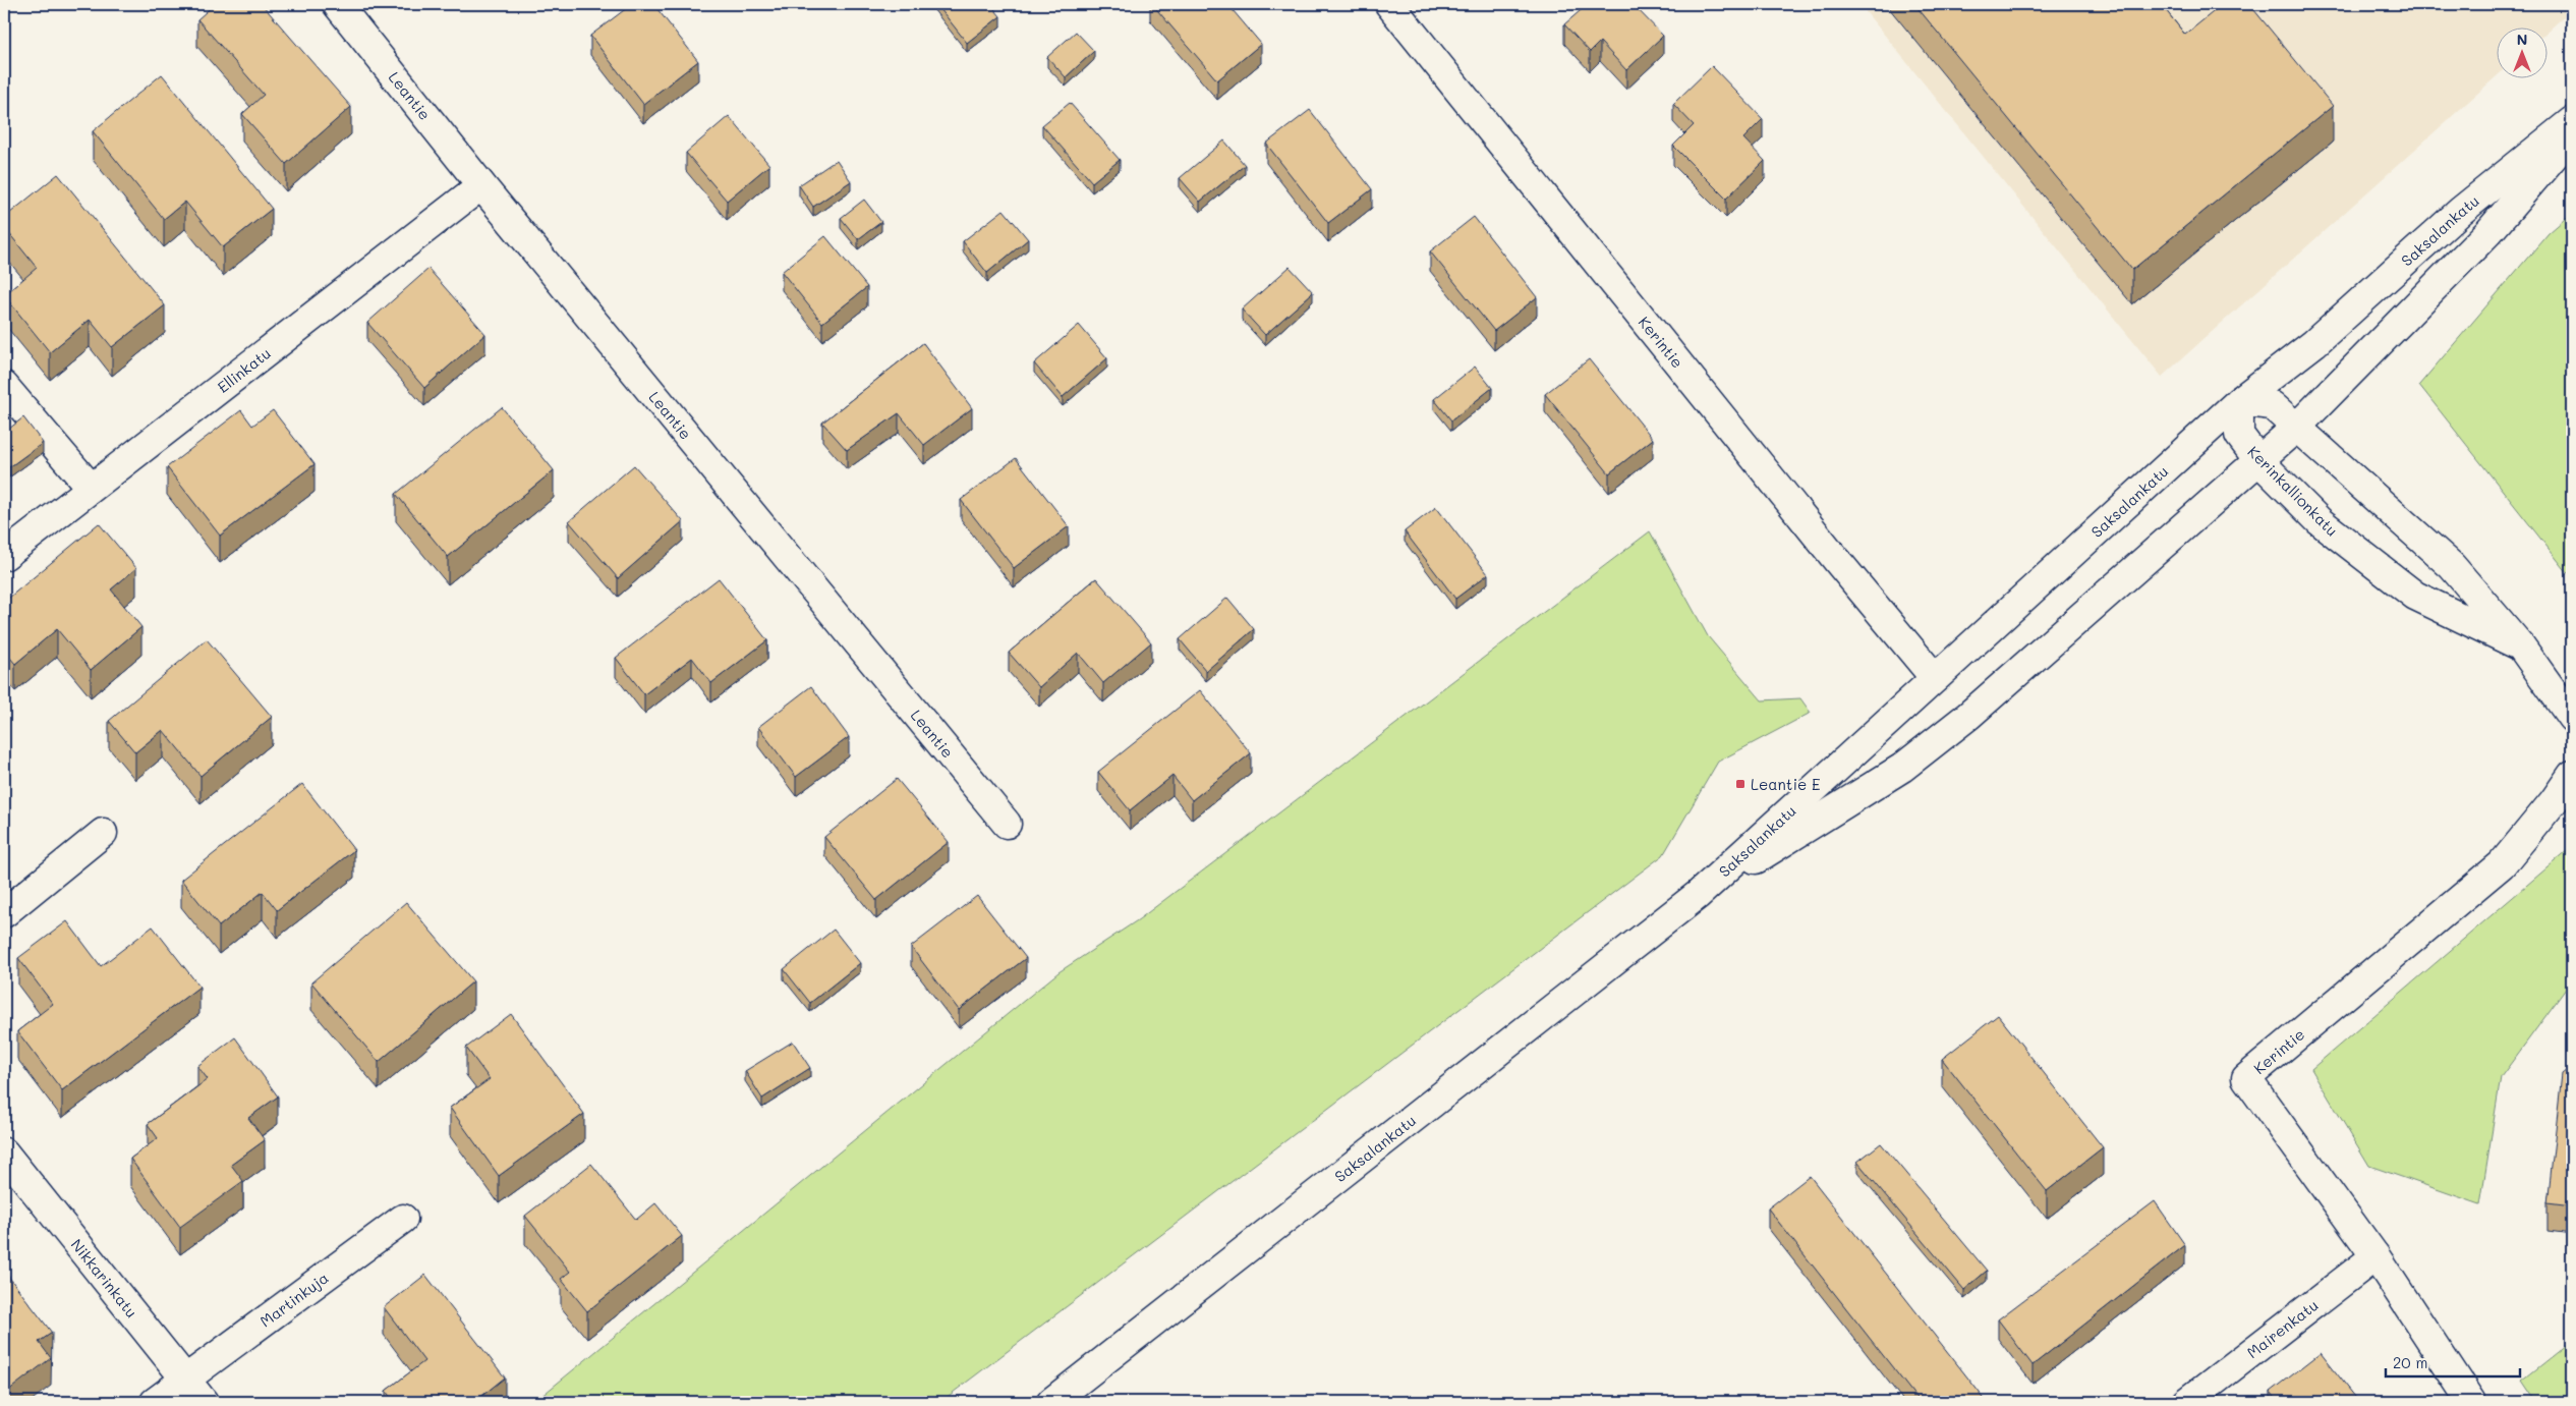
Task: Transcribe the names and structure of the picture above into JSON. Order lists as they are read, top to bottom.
{
  "streets": {
    "street": [
      "Leantie",
      "Saksalankatu",
      "Kerintie",
      "Ellinkatu",
      "Kerinkallionkatu",
      "Nikkarinkatu",
      "Martinkuja",
      "Mairenkatu"
    ]
  },
  "crossings": [
    ["Leantie", "Ellinkatu"],
    ["Saksalankatu", "Kerintie"],
    ["Saksalankatu", "Kerinkallionkatu"],
    ["Kerintie", "Mairenkatu"],
    ["Nikkarinkatu", "Martinkuja"]
  ],
  "places": {
    "transit": ["Leantie E"]
  },
  "scale_bar": "20 m",
  "north": "top"
}
